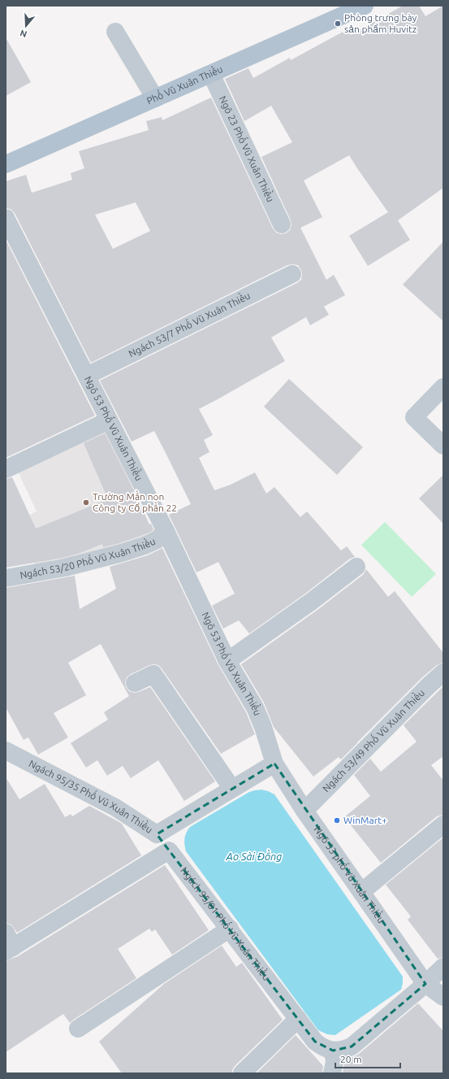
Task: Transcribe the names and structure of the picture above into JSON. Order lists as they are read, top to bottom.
{
  "streets": {
    "main road": ["Phố Vũ Xuân Thiều"],
    "street": [
      "Ngõ 23 Phố Vũ Xuân Thiều",
      "Ngách 53/7 Phố Vũ Xuân Thiều",
      "Ngõ 53 Phố Vũ Xuân Thiều",
      "Ngách 53/20 Phố Vũ Xuân Thiều",
      "Ngách 53/49 Phố Vũ Xuân Thiều",
      "Ngách 95/35 Phố Vũ Xuân Thiều",
      "Ngõ 53 phố Vũ Xuân Thiều",
      "Ngách 95/81 Phố Vũ Xuân Thiều"
    ]
  },
  "crossings": [
    ["Phố Vũ Xuân Thiều", "Ngõ 23 Phố Vũ Xuân Thiều"],
    ["Ngách 53/7 Phố Vũ Xuân Thiều", "Ngõ 53 Phố Vũ Xuân Thiều"],
    ["Ngõ 53 Phố Vũ Xuân Thiều", "Ngách 53/20 Phố Vũ Xuân Thiều"],
    ["Ngõ 53 Phố Vũ Xuân Thiều", "Ngách 95/35 Phố Vũ Xuân Thiều"],
    ["Ngõ 53 Phố Vũ Xuân Thiều", "Ngõ 53 phố Vũ Xuân Thiều"],
    ["Ngách 53/49 Phố Vũ Xuân Thiều", "Ngõ 53 phố Vũ Xuân Thiều"],
    ["Ngách 95/35 Phố Vũ Xuân Thiều", "Ngõ 53 phố Vũ Xuân Thiều"],
    ["Ngách 95/35 Phố Vũ Xuân Thiều", "Ngách 95/81 Phố Vũ Xuân Thiều"]
  ],
  "water": ["Ao Sài Đồng"],
  "places": ["Phòng trưng bày sản phẩm Huvitz", "Trường Mần non Công ty Cổ phần 22", "WinMart+"],
  "scale_bar": "20 m",
  "north": "bottom"
}
